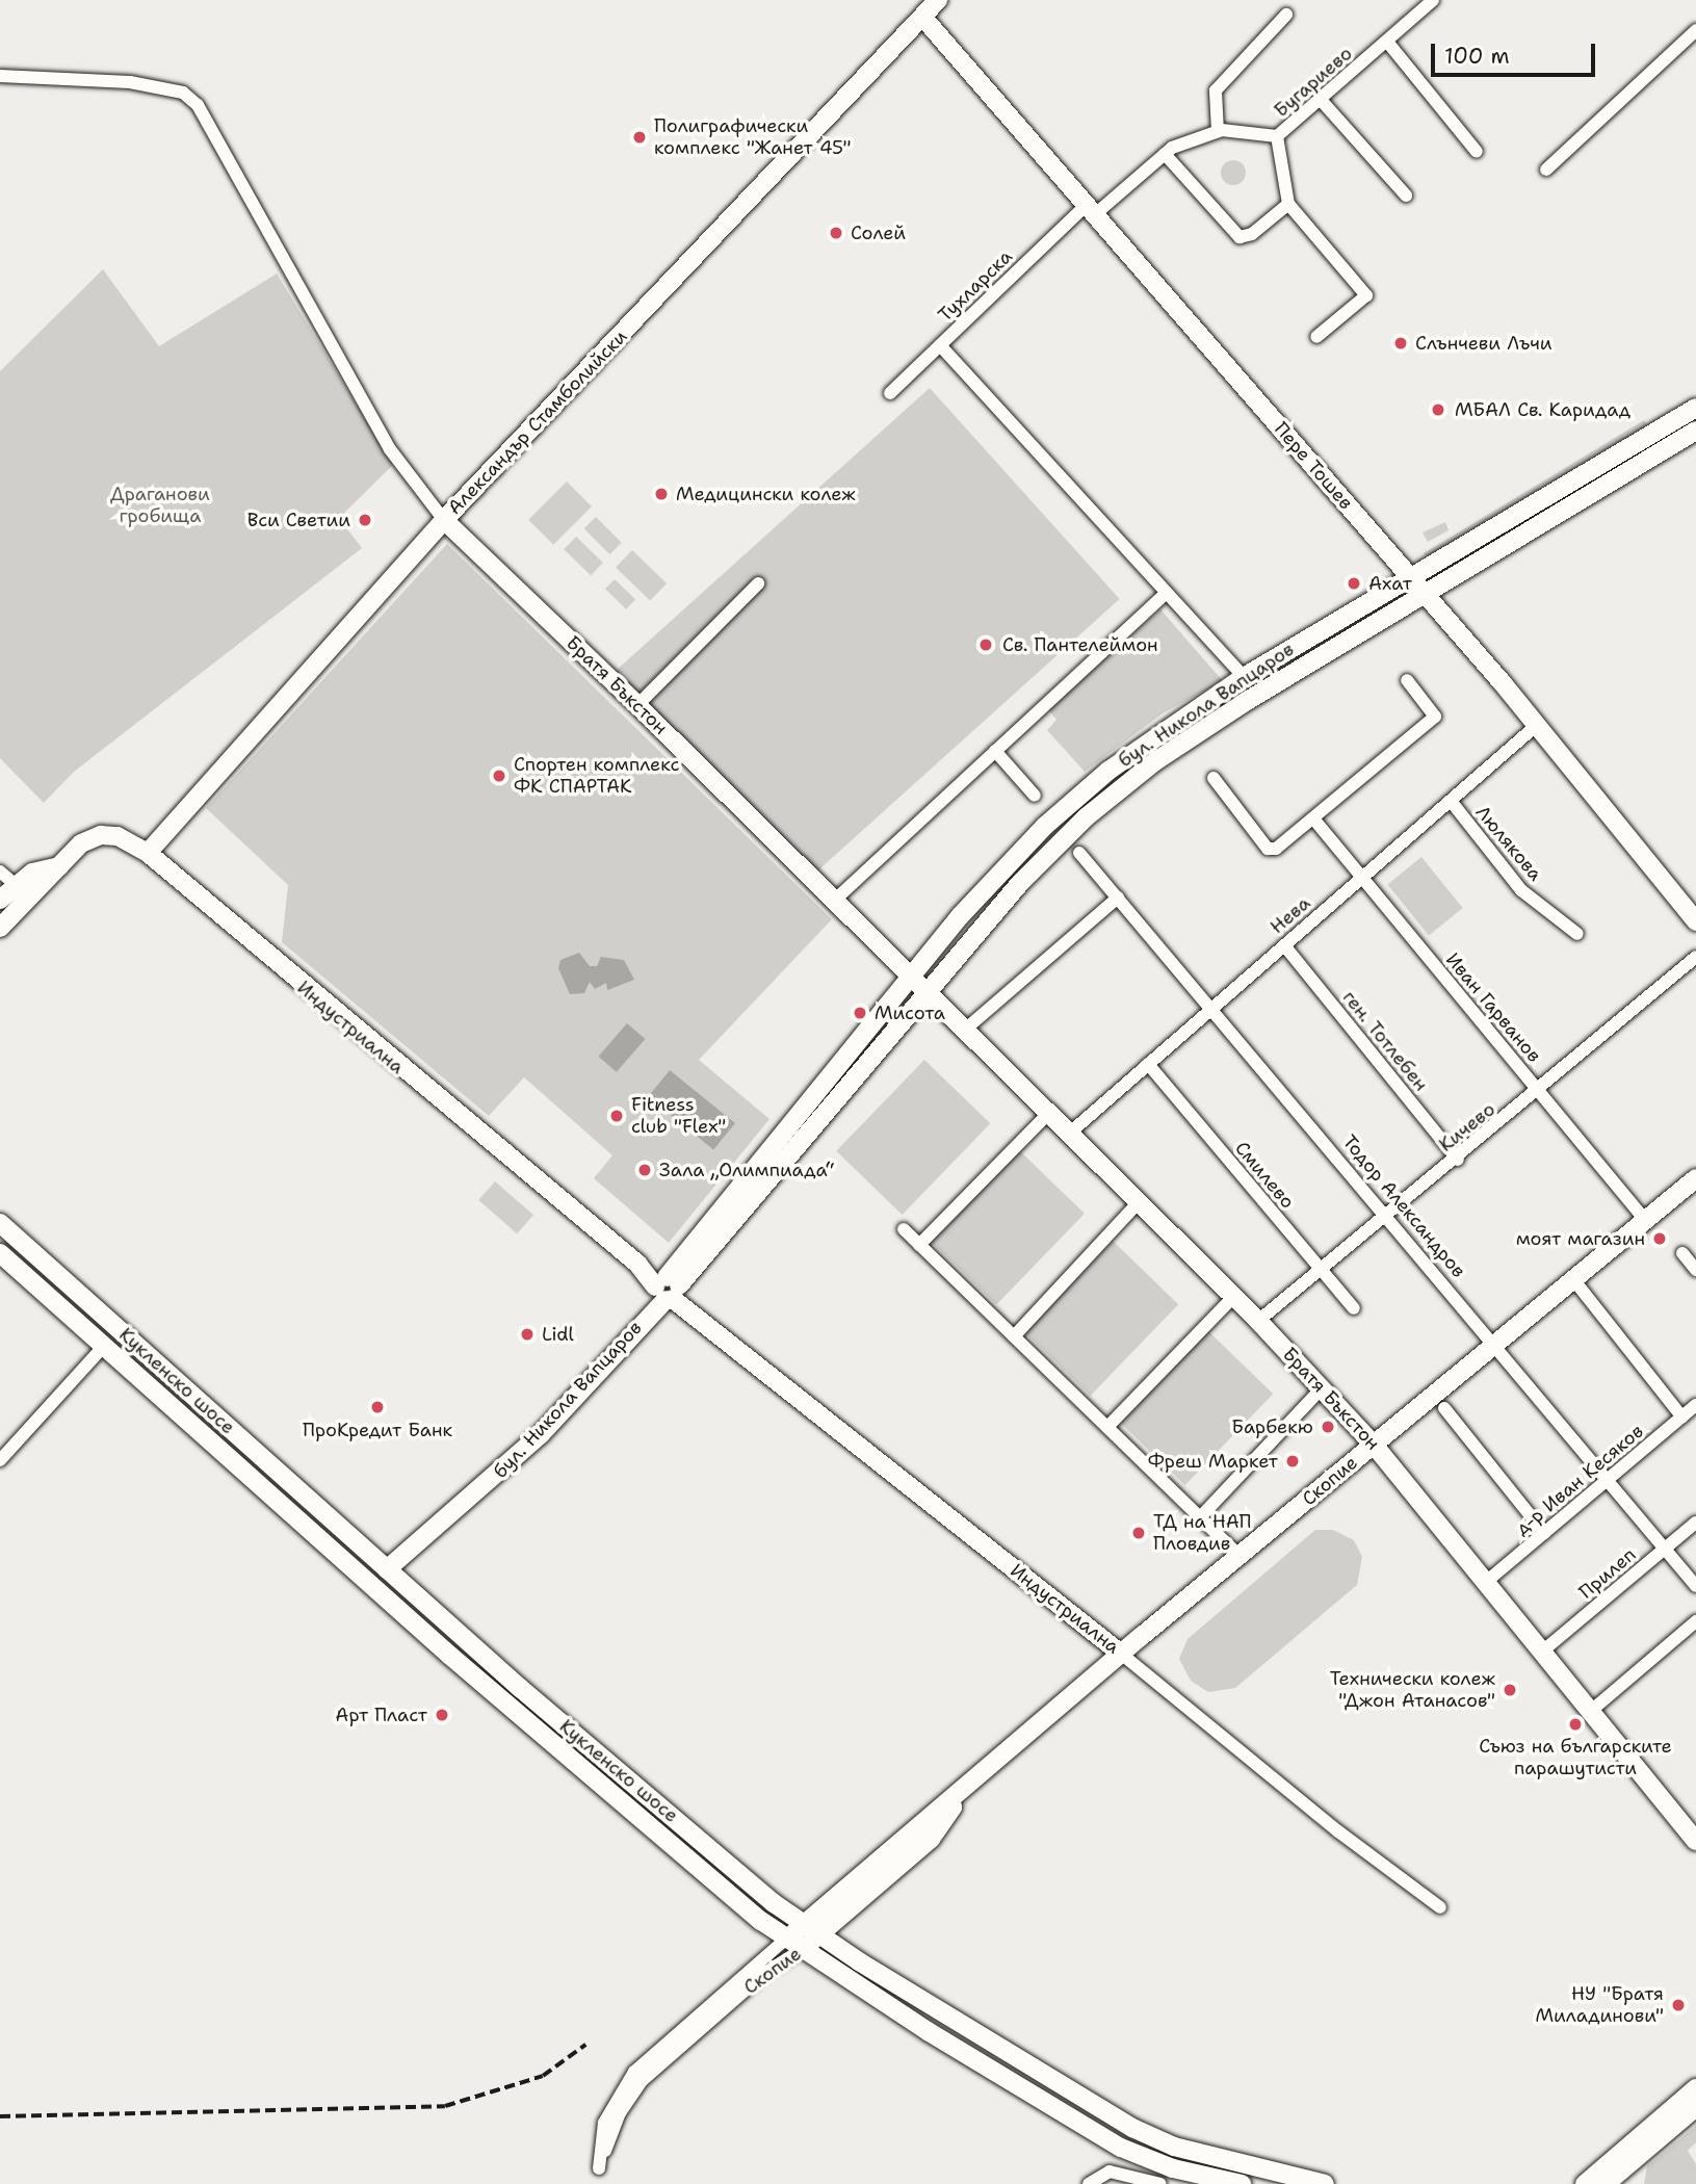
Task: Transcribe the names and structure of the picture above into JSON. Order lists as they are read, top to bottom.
{
  "streets": {
    "street": [
      "Бугариево",
      "Тухларска",
      "Александър Стамболийски",
      "Пере Тошев",
      "Братя Бъкстон",
      "бул. Никола Вапцаров",
      "Люлякова",
      "Нева",
      "Иван Гарванов",
      "Индустриална",
      "ген. Тотлебен",
      "Кичево",
      "Смилево",
      "Тодор Александров",
      "Кукленско шосе",
      "д-р Иван Кесяков",
      "Скопие",
      "Прилеп"
    ]
  },
  "crossings": [
    ["Бугариево", "Тухларска"],
    ["Бугариево", "Пере Тошев"],
    ["Тухларска", "Пере Тошев"],
    ["Александър Стамболийски", "Пере Тошев"],
    ["Александър Стамболийски", "Братя Бъкстон"],
    ["Александър Стамболийски", "Индустриална"],
    ["Пере Тошев", "бул. Никола Вапцаров"],
    ["Пере Тошев", "Нева"],
    ["Братя Бъкстон", "бул. Никола Вапцаров"],
    ["Братя Бъкстон", "Нева"],
    ["Братя Бъкстон", "Кичево"],
    ["Братя Бъкстон", "д-р Иван Кесяков"],
    ["Братя Бъкстон", "Скопие"],
    ["Братя Бъкстон", "Прилеп"],
    ["бул. Никола Вапцаров", "Индустриална"],
    ["бул. Никола Вапцаров", "Кукленско шосе"],
    ["Люлякова", "Нева"],
    ["Нева", "Иван Гарванов"],
    ["Нева", "ген. Тотлебен"],
    ["Нева", "Смилево"],
    ["Нева", "Тодор Александров"],
    ["Иван Гарванов", "Кичево"],
    ["Иван Гарванов", "Скопие"],
    ["Индустриална", "Скопие"],
    ["ген. Тотлебен", "Кичево"],
    ["Кичево", "Смилево"],
    ["Кичево", "Тодор Александров"],
    ["Тодор Александров", "д-р Иван Кесяков"],
    ["Тодор Александров", "Скопие"],
    ["Тодор Александров", "Прилеп"],
    ["Кукленско шосе", "Скопие"]
  ],
  "parks": ["Драганови гробища"],
  "places": [
    "Полиграфически комплекс \"Жанет 45\"",
    "Солей",
    "Слънчеви Лъчи",
    "МБАЛ Св. Каридад",
    "Медицински колеж",
    "Вси Светии",
    "Ахат",
    "Св. Пантелеймон",
    "Спортен комплекс ФК СПАРТАК",
    "Мисота",
    "Fitness club \"Flex\"",
    "Зала „Олимпиада“",
    "моят магазин",
    "Lidl",
    "ПроКредит Банк",
    "Барбекю",
    "Фреш Маркет",
    "ТД на НАП Пловдив",
    "Технически колеж \"Джон Атанасов\"",
    "Арт Пласт",
    "Съюз на българските парашутисти",
    "НУ \"Братя Миладинови\""
  ],
  "scale_bar": "100 m"
}
